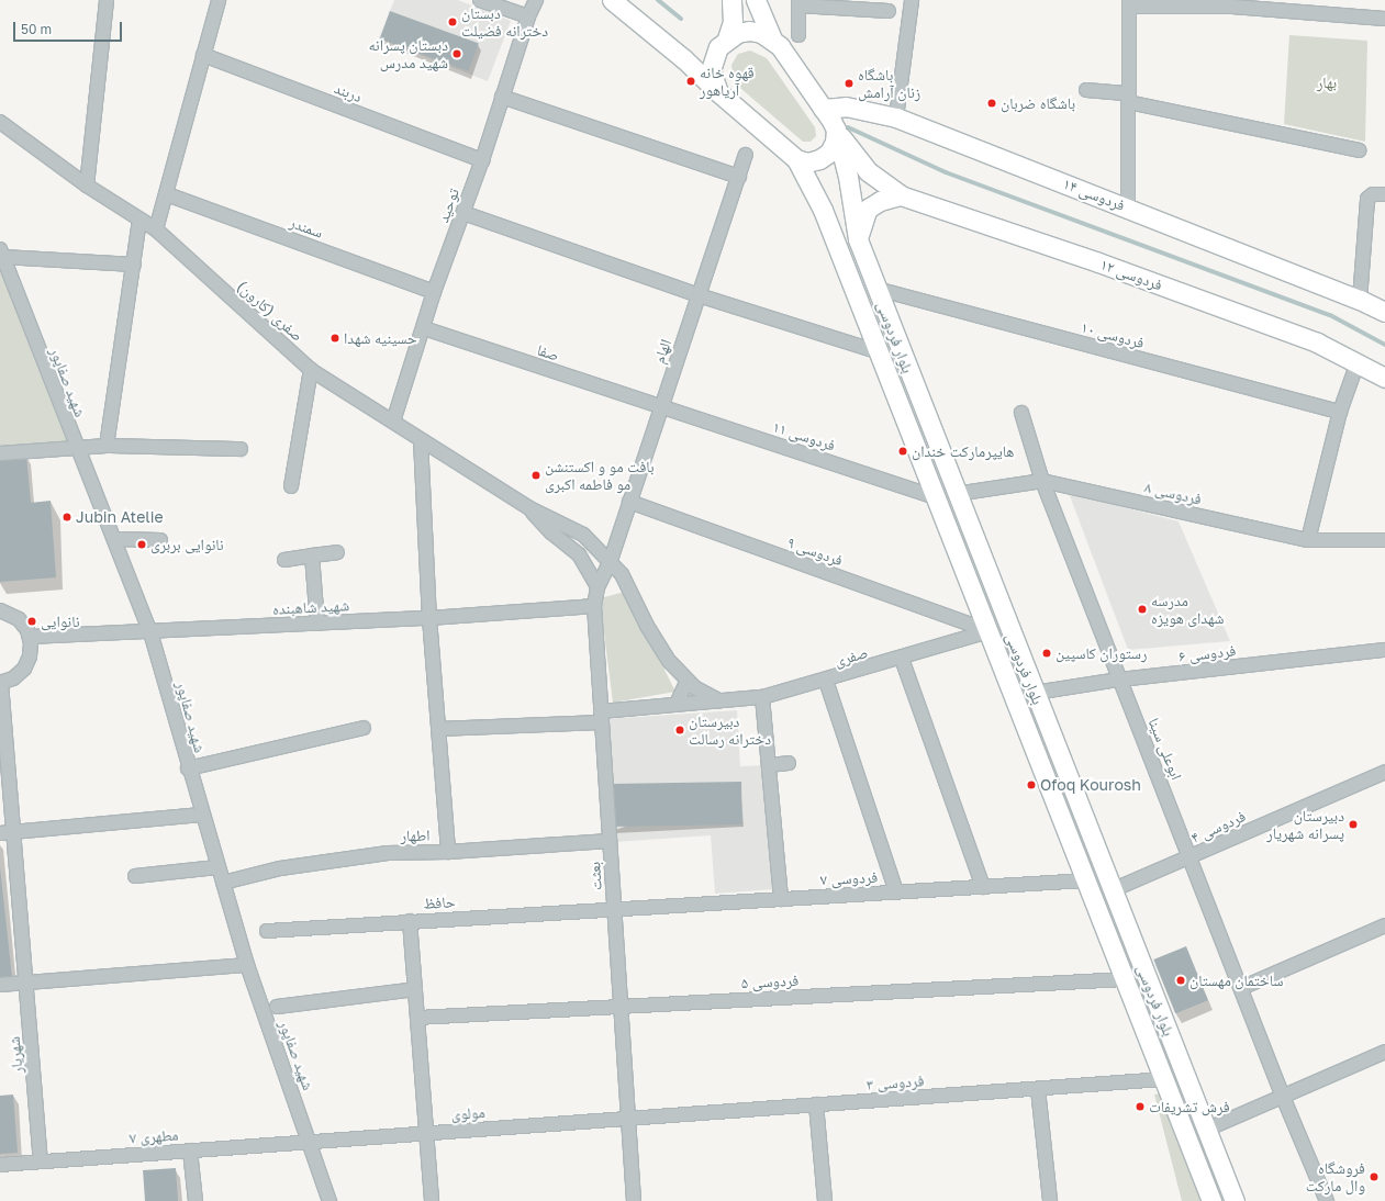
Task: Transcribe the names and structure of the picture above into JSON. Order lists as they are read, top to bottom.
{
  "streets": {
    "main road": ["فردوسی ۱۴", "فردوسی ۱۲", "بلوار فردوسی"],
    "street": [
      "دربند",
      "توحید",
      "سمندر",
      "صفری (کارون)",
      "فردوسی ۱۰",
      "الهام",
      "صفا",
      "شهید صفاپور",
      "فردوسی ۱۱",
      "فردوسی ۸",
      "فردوسی ۹",
      "شهید شاهبنده",
      "فردوسی ۶",
      "صفری",
      "ابوعلی سینا",
      "فردوسی ۴",
      "اطهار",
      "بعثت",
      "فردوسی ۷",
      "حافظ",
      "فردوسی ۵",
      "شهریار",
      "فردوسی ۳",
      "مولوی",
      "مطهری ۷"
    ]
  },
  "crossings": [
    ["دربند", "توحید"],
    ["توحید", "سمندر"],
    ["توحید", "صفری (کارون)"],
    ["توحید", "صفا"],
    ["فردوسی ۱۲", "بلوار فردوسی"],
    ["فردوسی ۱۰", "بلوار فردوسی"],
    ["بلوار فردوسی", "فردوسی ۱۱"],
    ["بلوار فردوسی", "فردوسی ۸"],
    ["بلوار فردوسی", "فردوسی ۹"],
    ["بلوار فردوسی", "فردوسی ۶"],
    ["بلوار فردوسی", "صفری"],
    ["بلوار فردوسی", "فردوسی ۴"],
    ["بلوار فردوسی", "فردوسی ۷"],
    ["بلوار فردوسی", "فردوسی ۵"],
    ["بلوار فردوسی", "فردوسی ۳"],
    ["الهام", "صفا"],
    ["الهام", "فردوسی ۱۱"],
    ["الهام", "فردوسی ۹"],
    ["الهام", "بعثت"],
    ["صفا", "فردوسی ۱۱"],
    ["شهید صفاپور", "شهید شاهبنده"],
    ["شهید صفاپور", "اطهار"],
    ["شهید صفاپور", "مولوی"],
    ["شهید صفاپور", "مطهری ۷"],
    ["فردوسی ۸", "ابوعلی سینا"],
    ["فردوسی ۹", "صفری"],
    ["شهید شاهبنده", "بعثت"],
    ["فردوسی ۶", "ابوعلی سینا"],
    ["صفری", "بعثت"],
    ["ابوعلی سینا", "فردوسی ۴"],
    ["اطهار", "بعثت"],
    ["بعثت", "فردوسی ۷"],
    ["بعثت", "حافظ"],
    ["بعثت", "فردوسی ۵"],
    ["بعثت", "فردوسی ۳"],
    ["بعثت", "مولوی"],
    ["فردوسی ۷", "حافظ"],
    ["شهریار", "مطهری ۷"],
    ["فردوسی ۳", "مولوی"],
    ["مولوی", "مطهری ۷"]
  ],
  "parks": ["بهار"],
  "places": [
    "دبستان دخترانه فضیلت",
    "دبستان پسرانه شهید مدرس",
    "قهوه خانه آریاهور",
    "باشگاه زنان آرامش",
    "باشگاه ضربان",
    "حسینیه شهدا",
    "هایپرمارکت خندان",
    "بافت مو و اکستنشن مو فاطمه اکبری",
    "Jubin Atelie",
    "نانوایی بربری",
    "مدرسه شهدای هویزه",
    "نانوایی",
    "رستوران کاسپین",
    "دبیرستان دخترانه رسالت",
    "Ofoq Kourosh",
    "دبیرستان پسرانه شهریار",
    "ساختمان مهستان",
    "فرش تشریفات",
    "فروشگاه وال مارکت"
  ],
  "scale_bar": "50 m"
}
